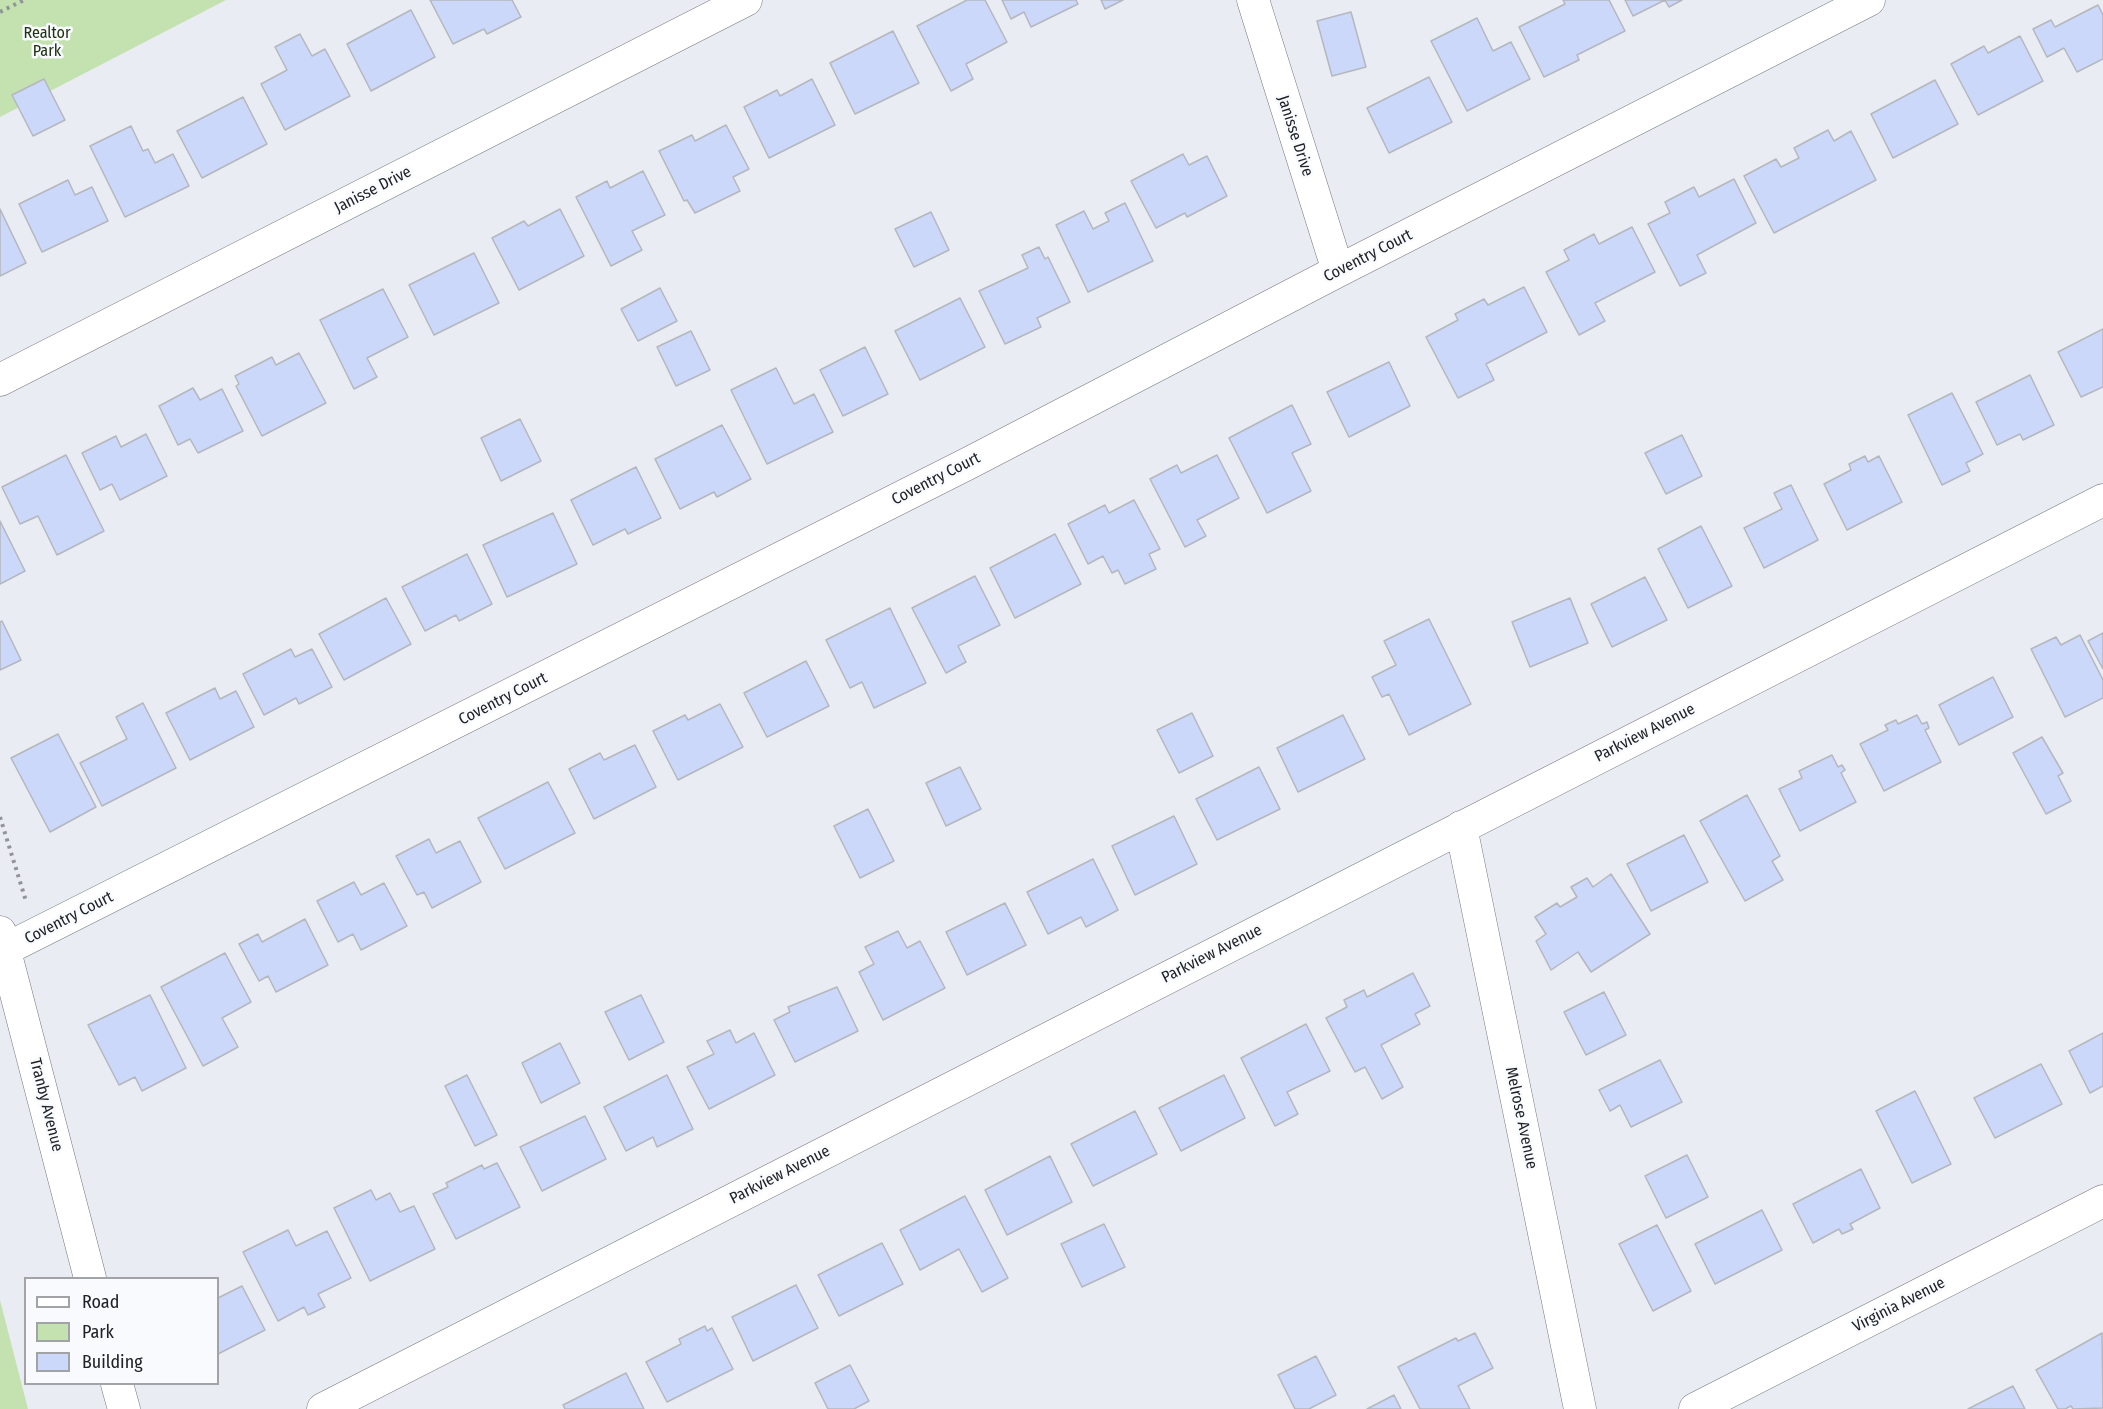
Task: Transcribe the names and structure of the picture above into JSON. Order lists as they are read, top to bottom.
{
  "streets": {
    "street": [
      "Janisse Drive",
      "Coventry Court",
      "Parkview Avenue",
      "Tranby Avenue",
      "Melrose Avenue",
      "Virginia Avenue"
    ]
  },
  "crossings": [
    ["Janisse Drive", "Coventry Court"],
    ["Coventry Court", "Tranby Avenue"],
    ["Parkview Avenue", "Melrose Avenue"]
  ],
  "parks": ["Realtor Park"],
  "legend": ["Road", "Park", "Building"]
}
